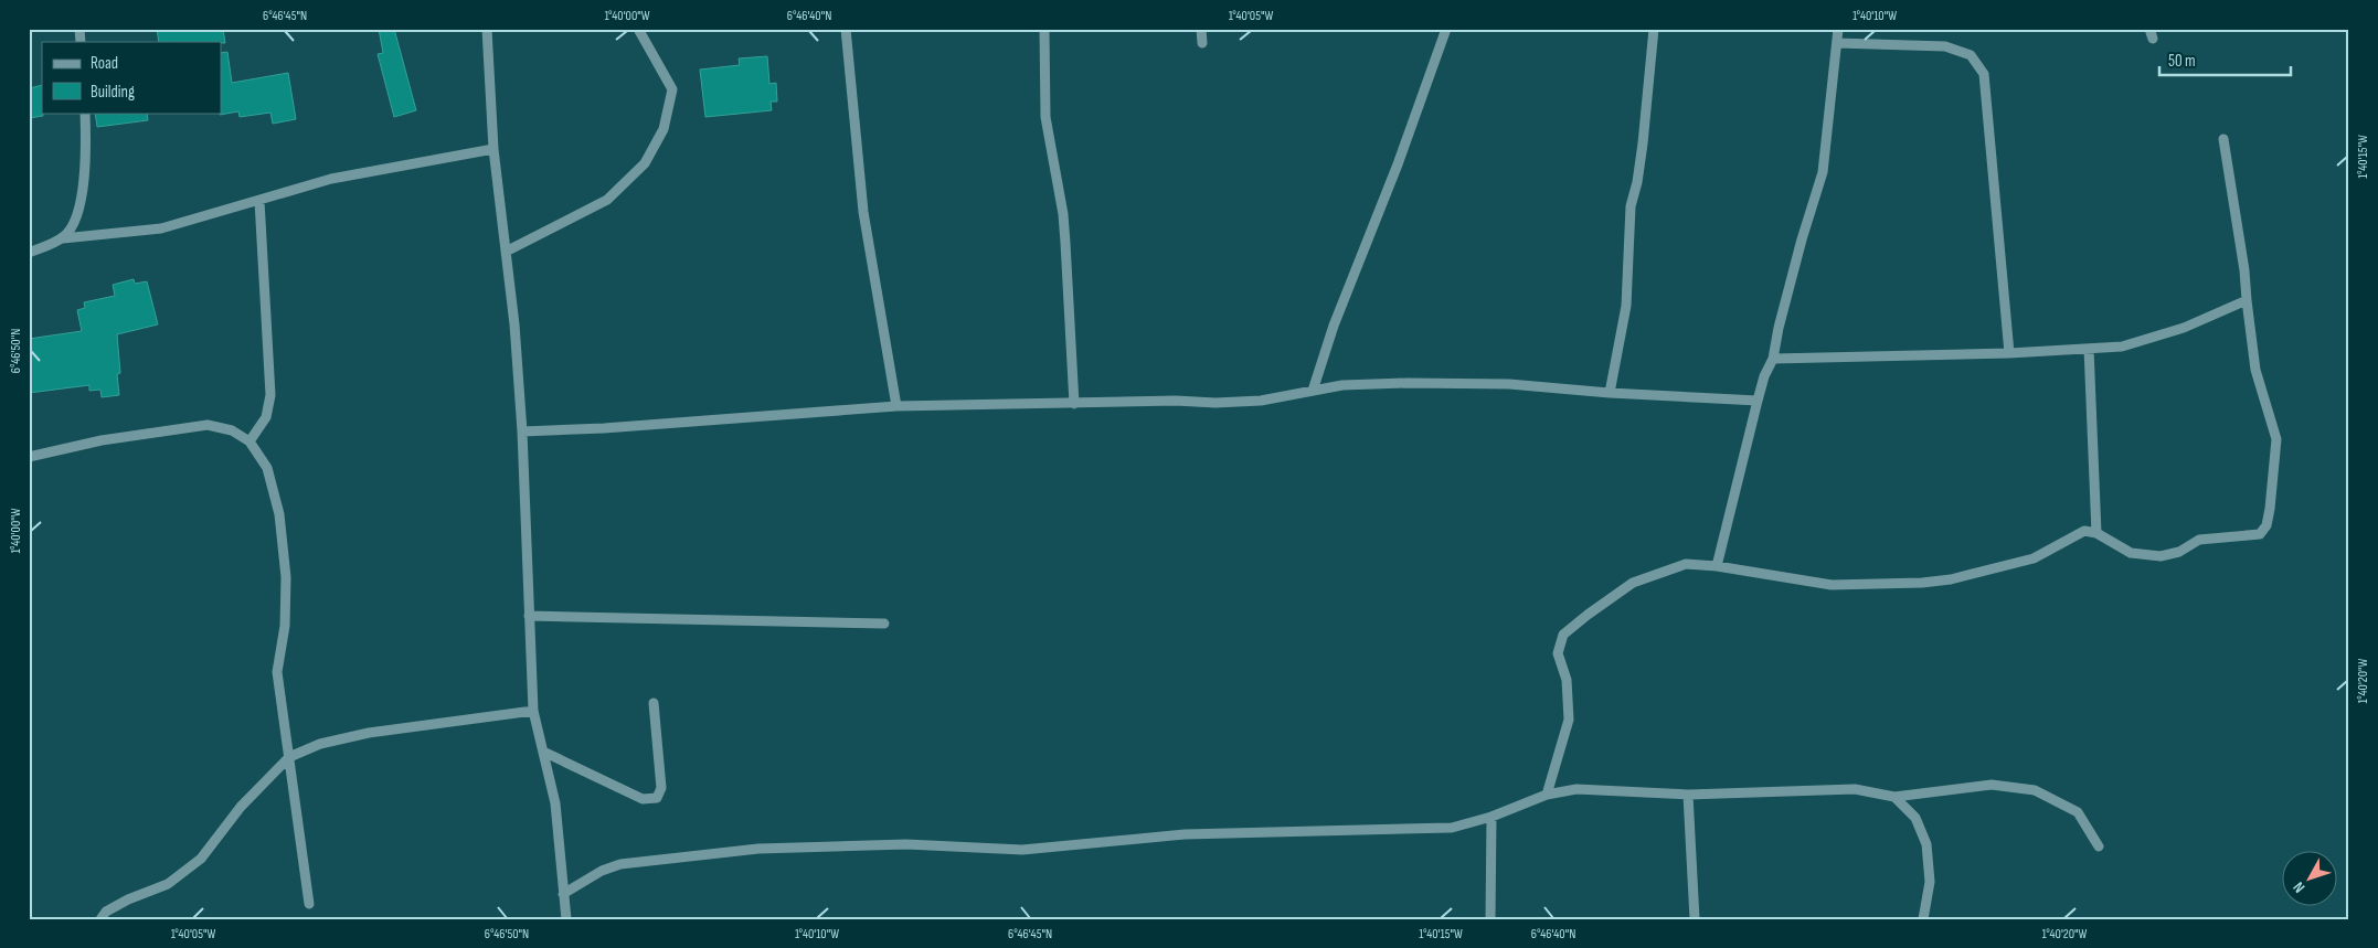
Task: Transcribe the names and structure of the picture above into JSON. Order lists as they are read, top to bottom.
{
  "legend": ["Road", "Building"],
  "scale_bar": "50 m",
  "north": "bottom left",
  "coordinates": [
    "6°46'45\"N",
    "1°40'00\"W",
    "6°46'40\"N",
    "1°40'05\"W",
    "1°40'10\"W",
    "1°40'15\"W",
    "6°46'50\"N",
    "1°40'20\"W"
  ]
}
